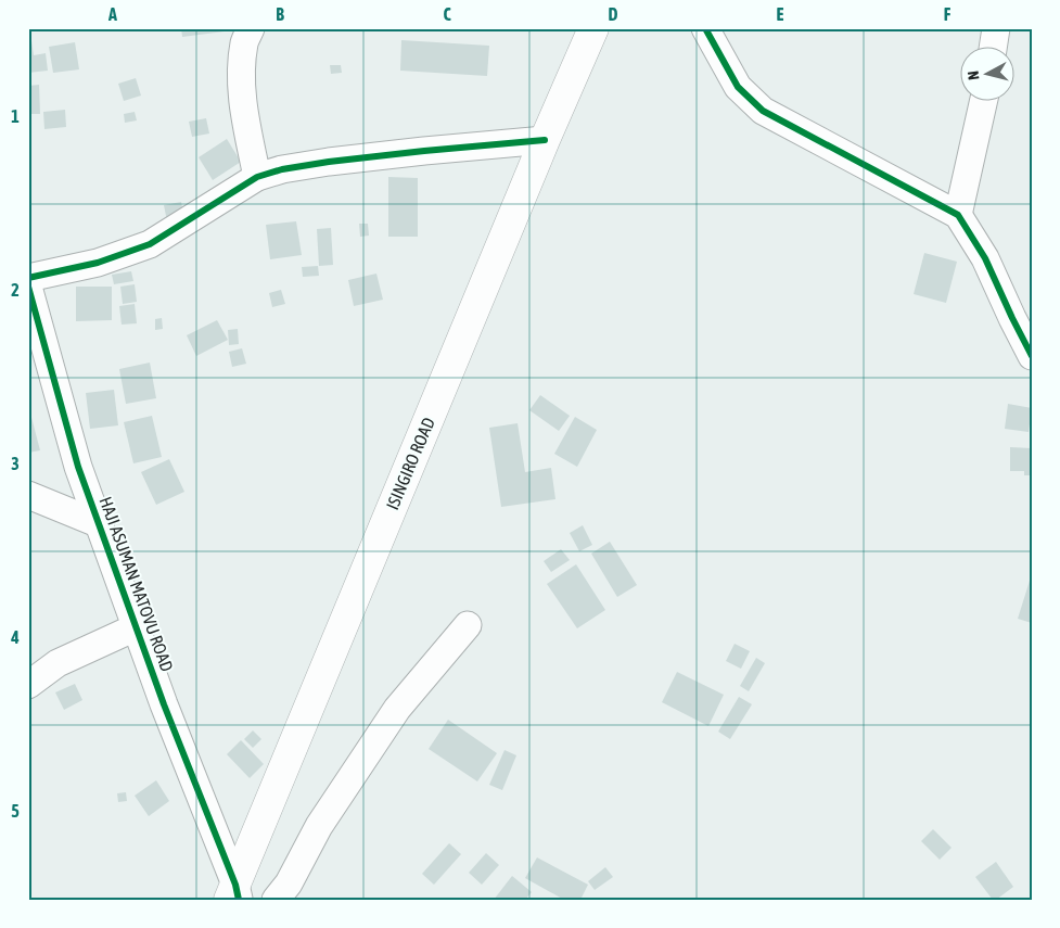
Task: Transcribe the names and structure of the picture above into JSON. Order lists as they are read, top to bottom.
{
  "streets": {
    "main road": ["ISINGIRO ROAD"],
    "street": ["HAJI ASUMAN MATOVU ROAD"]
  },
  "crossings": [
    ["ISINGIRO ROAD", "HAJI ASUMAN MATOVU ROAD"]
  ],
  "north": "left",
  "grid": {
    "columns": [
      "A",
      "B",
      "C",
      "D",
      "E",
      "F"
    ],
    "rows": [
      "1",
      "2",
      "3",
      "4",
      "5"
    ]
  }
}
